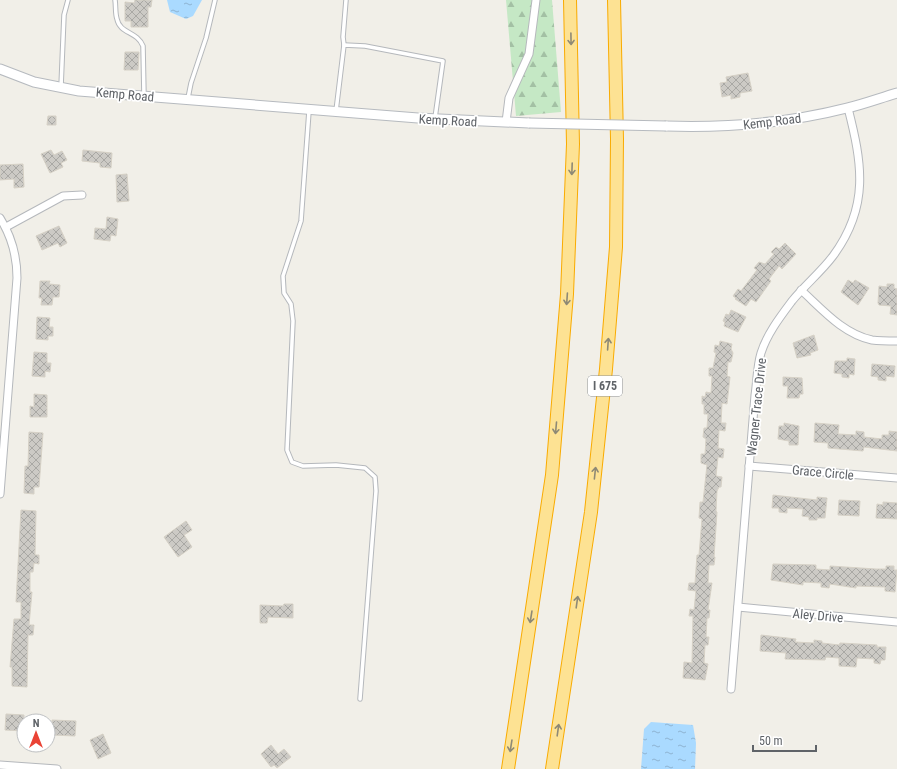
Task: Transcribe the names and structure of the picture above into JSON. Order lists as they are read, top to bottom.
{
  "streets": {
    "highway": ["I 675"],
    "main road": ["Kemp Road"],
    "street": ["Wagner Trace Drive", "Grace Circle", "Aley Drive"]
  },
  "crossings": [
    ["Kemp Road", "Wagner Trace Drive"],
    ["Wagner Trace Drive", "Grace Circle"],
    ["Wagner Trace Drive", "Aley Drive"]
  ],
  "scale_bar": "50 m",
  "north": "top"
}
